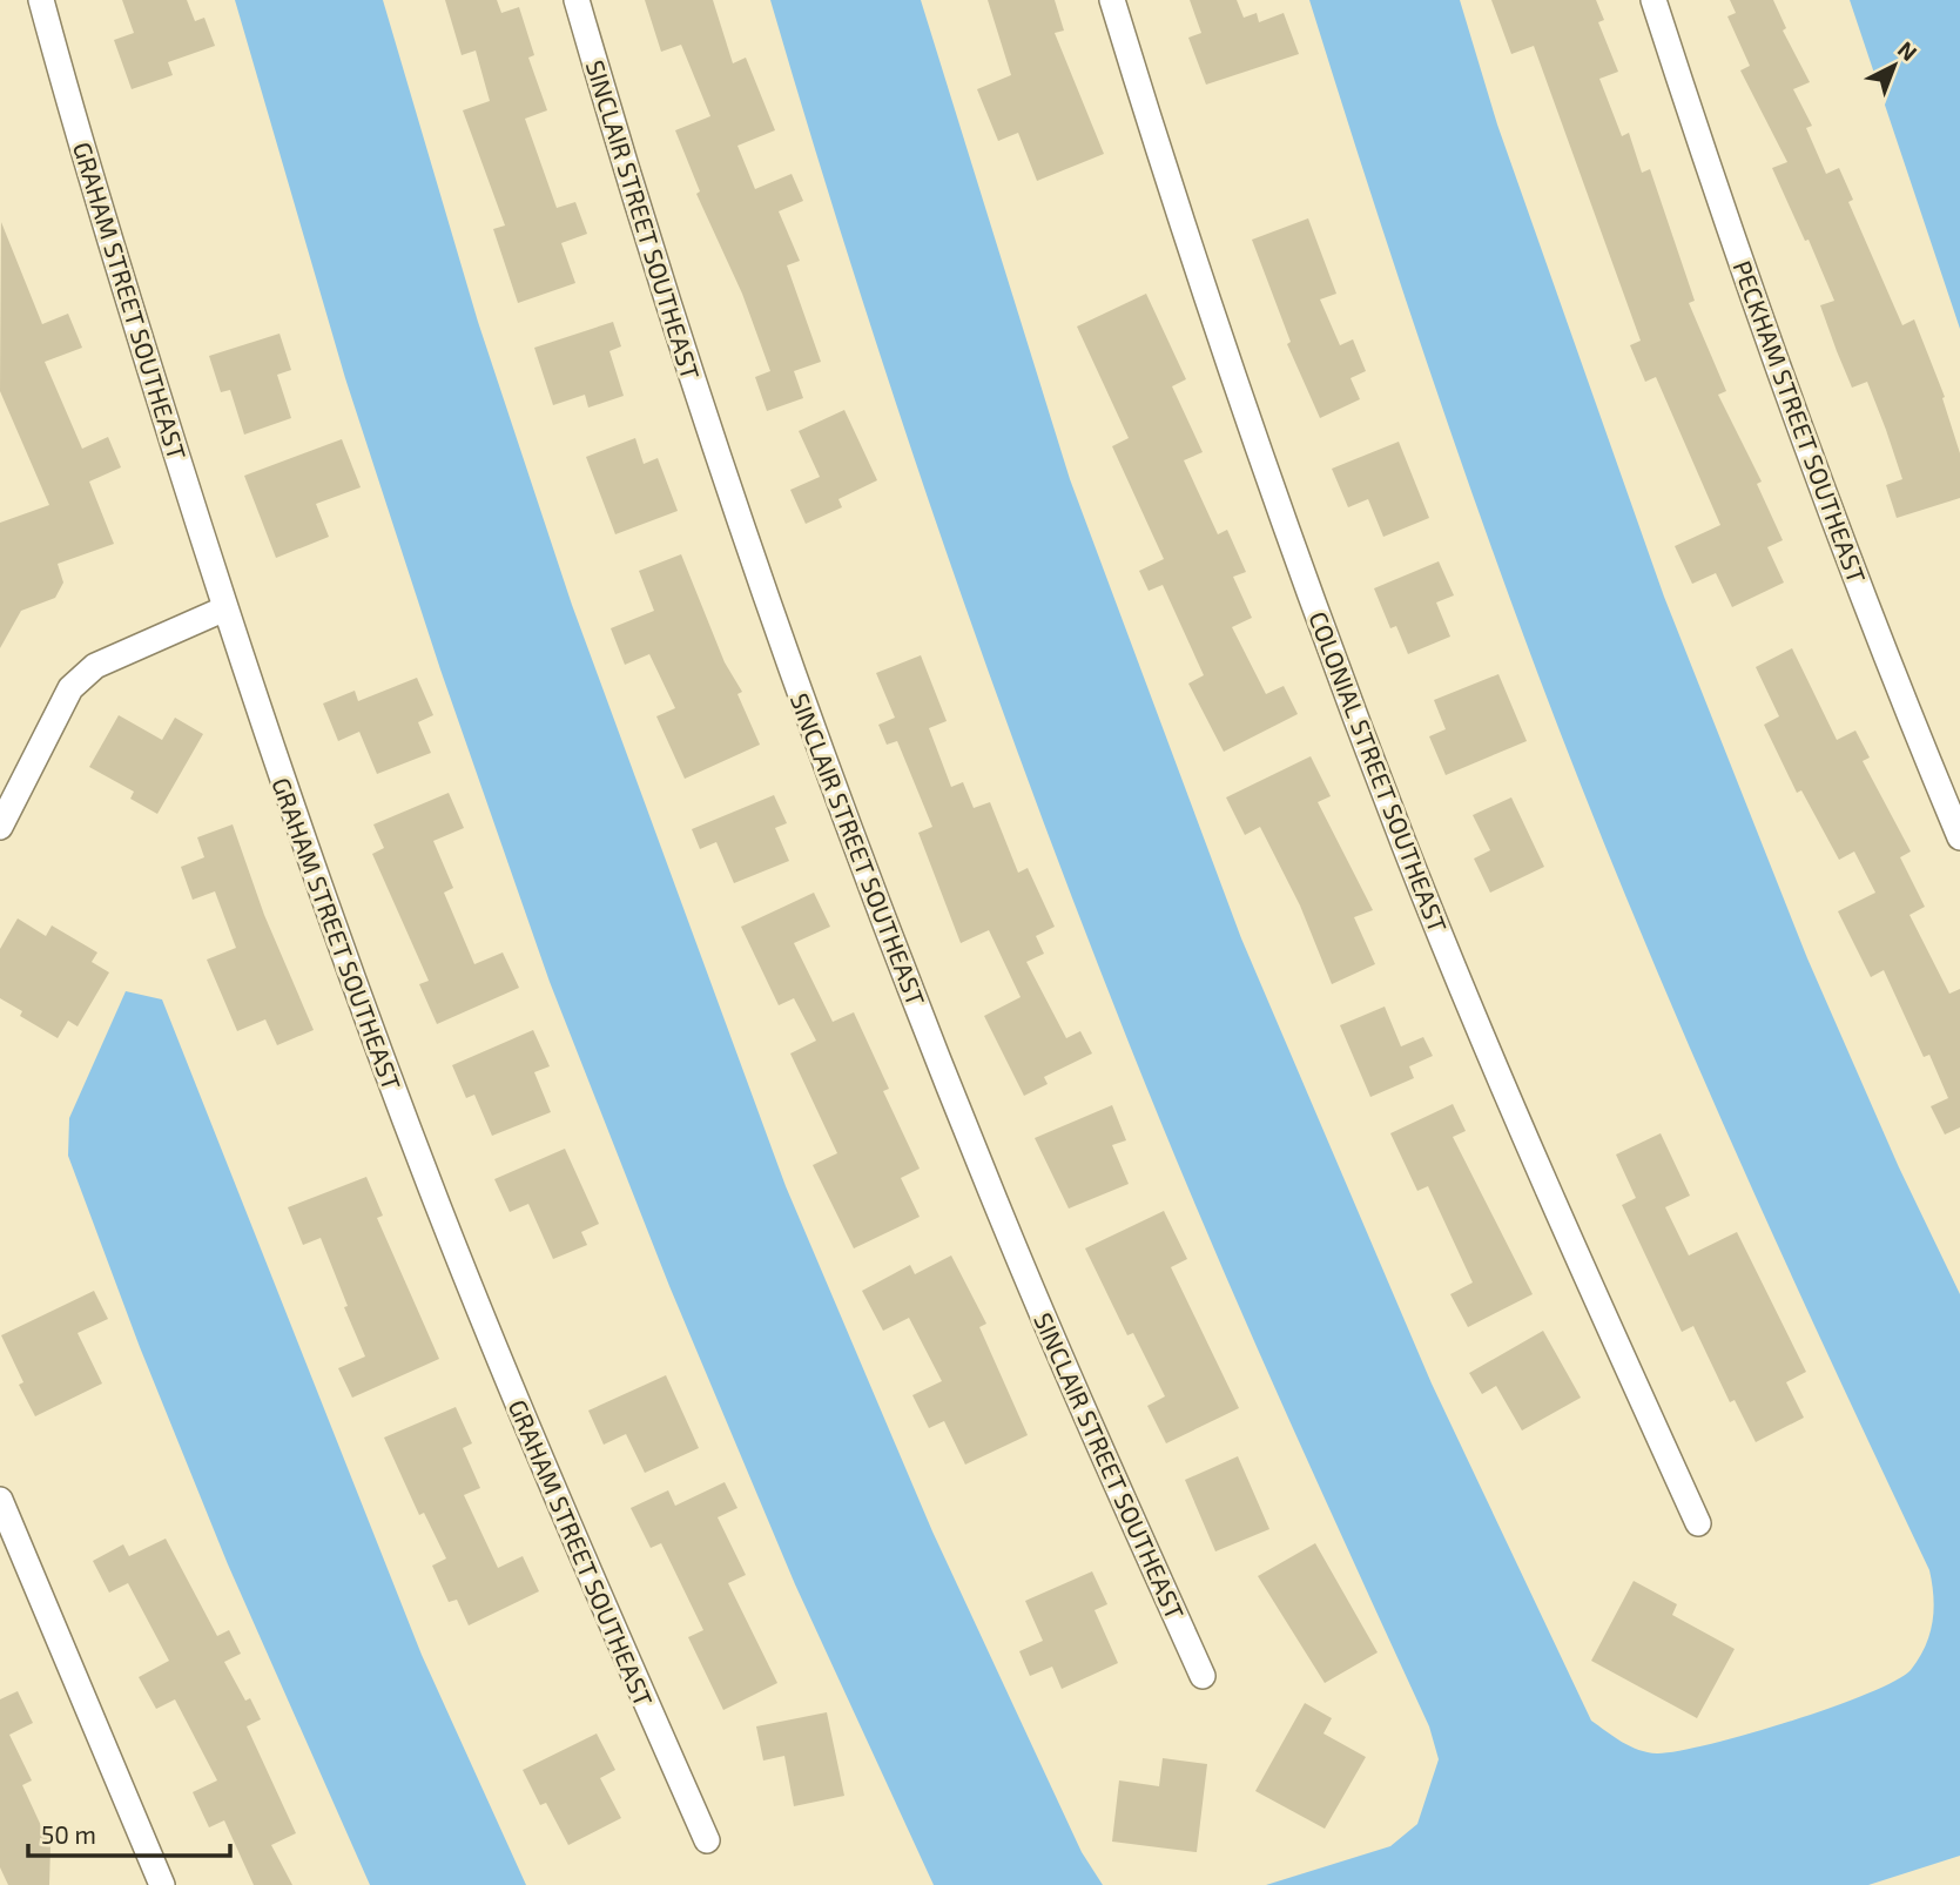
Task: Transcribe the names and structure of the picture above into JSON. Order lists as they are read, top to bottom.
{
  "streets": {
    "street": [
      "SINCLAIR STREET SOUTHEAST",
      "GRAHAM STREET SOUTHEAST",
      "PECKHAM STREET SOUTHEAST",
      "COLONIAL STREET SOUTHEAST"
    ]
  },
  "scale_bar": "50 m",
  "north": "top right"
}
